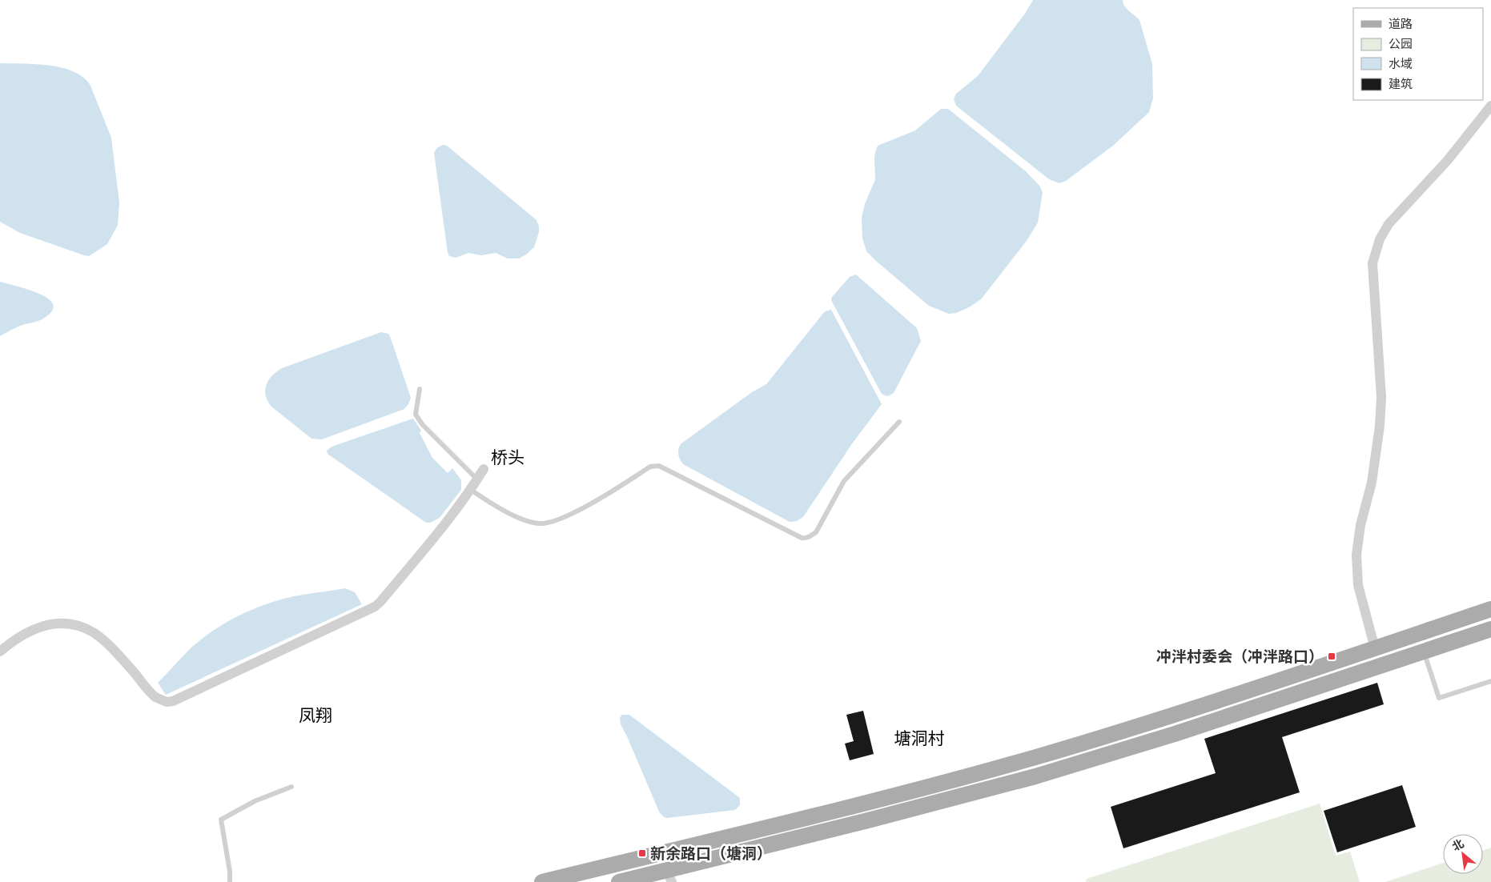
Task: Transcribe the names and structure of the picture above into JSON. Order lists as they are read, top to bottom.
{
  "districts": ["桥头", "凤翔", "塘洞村"],
  "places": {
    "transit": ["冲泮村委会（冲泮路口）", "新余路口（塘洞）"]
  },
  "legend": [
    "道路",
    "公园",
    "水域",
    "建筑"
  ],
  "north": "top left"
}
